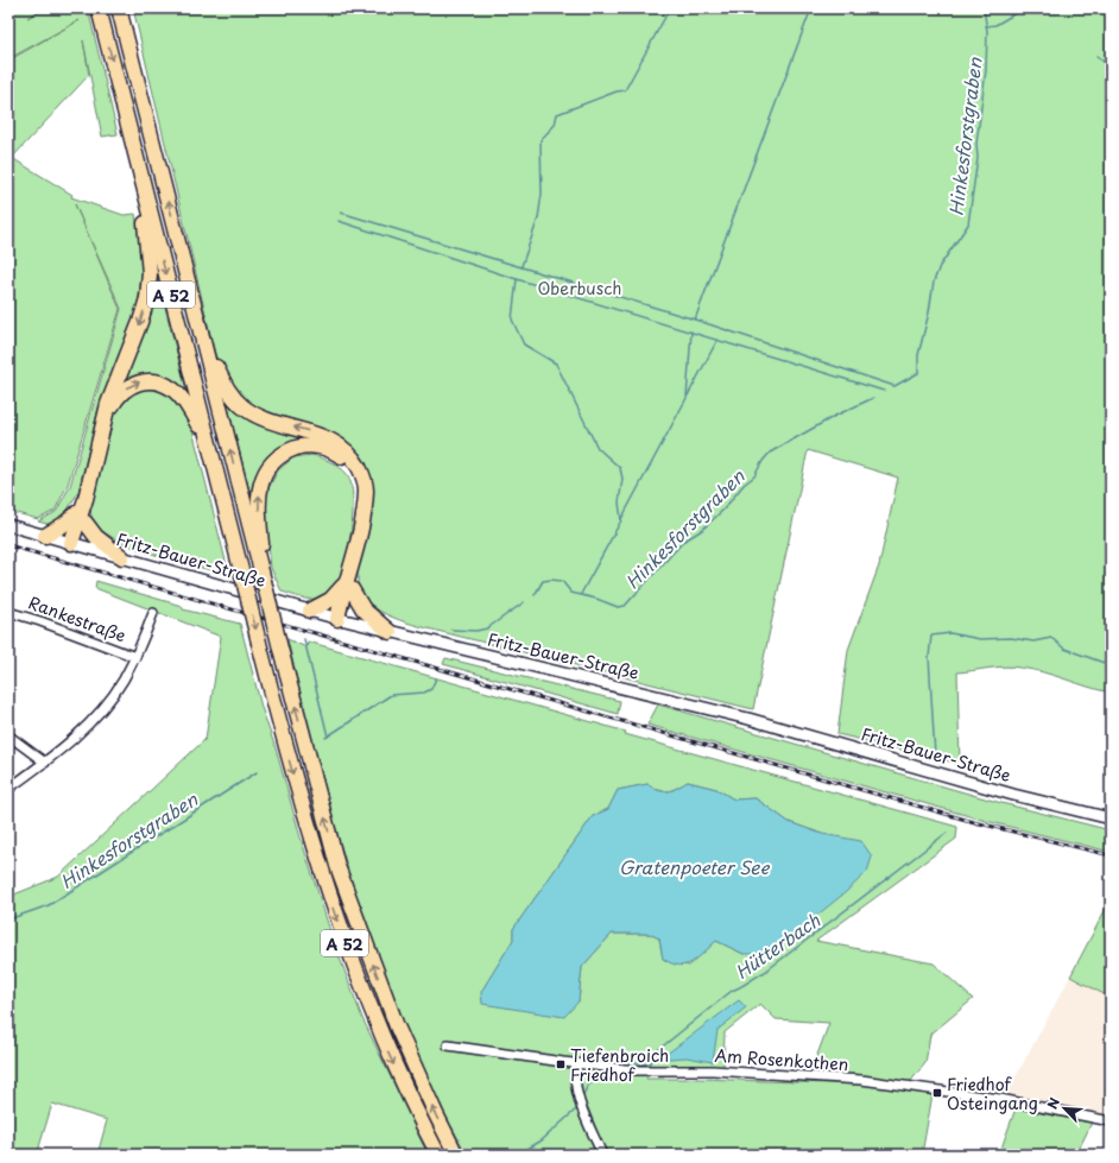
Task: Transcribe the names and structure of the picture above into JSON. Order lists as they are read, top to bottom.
{
  "streets": {
    "highway": ["A 52"],
    "main road": ["Fritz-Bauer-Straße"],
    "street": ["Rankestraße", "Am Rosenkothen"]
  },
  "water": ["Hinkesforstgraben", "Gratenpoeter See", "Hütterbach"],
  "parks": ["Oberbusch"],
  "places": {
    "transit": ["Tiefenbroich Friedhof", "Friedhof Osteingang"]
  },
  "north": "top left"
}
